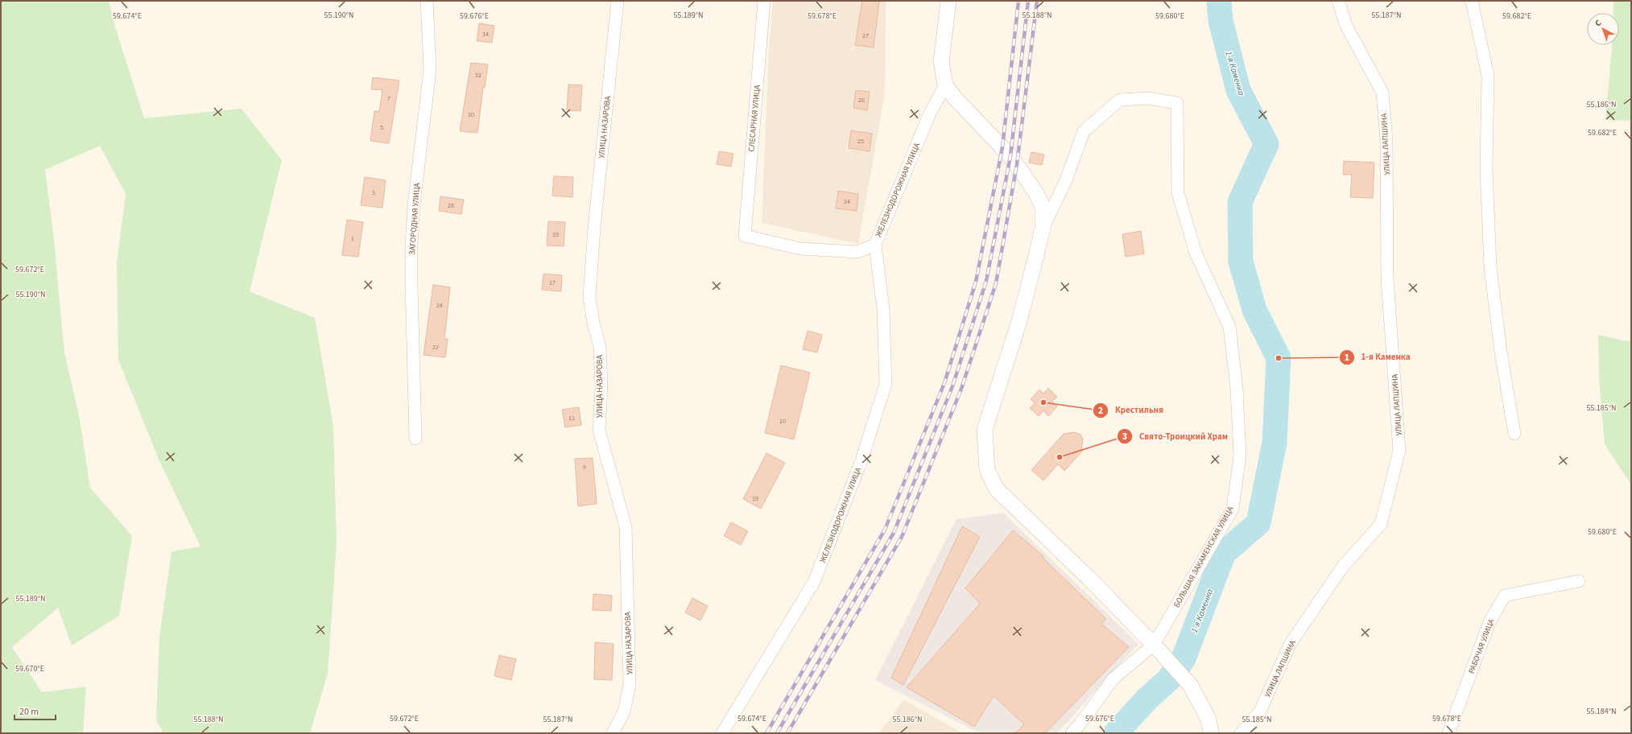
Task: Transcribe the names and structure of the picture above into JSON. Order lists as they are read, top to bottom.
{
  "streets": {
    "street": [
      "СЛЕСАРНАЯ УЛИЦА",
      "УЛИЦА НАЗАРОВА",
      "УЛИЦА ЛАПШИНА",
      "ЖЕЛЕЗНОДОРОЖНАЯ УЛИЦА",
      "ЗАГОРОДНАЯ УЛИЦА",
      "БОЛЬШАЯ ЗАКАМЕНСКАЯ УЛИЦА",
      "РАБОЧАЯ УЛИЦА"
    ]
  },
  "crossings": [
    ["СЛЕСАРНАЯ УЛИЦА", "ЖЕЛЕЗНОДОРОЖНАЯ УЛИЦА"]
  ],
  "water": ["1-я Каменка"],
  "places": ["1-я Каменка", "Крестильня", "Свято-Троицкий Храм"],
  "house_numbers": [
    "34",
    "27",
    "32",
    "7",
    "26",
    "30",
    "5",
    "25",
    "3",
    "24",
    "28",
    "19",
    "1",
    "17",
    "24",
    "22",
    "11",
    "20",
    "9",
    "19"
  ],
  "scale_bar": "20 m",
  "north": "top left",
  "coordinates": [
    "55.189°N",
    "55.188°N",
    "55.187°N",
    "55.190°N",
    "59.682°E",
    "59.674°E",
    "59.676°E",
    "59.678°E",
    "59.680°E",
    "55.186°N",
    "59.672°E",
    "55.185°N",
    "59.670°E",
    "55.184°N"
  ]
}
